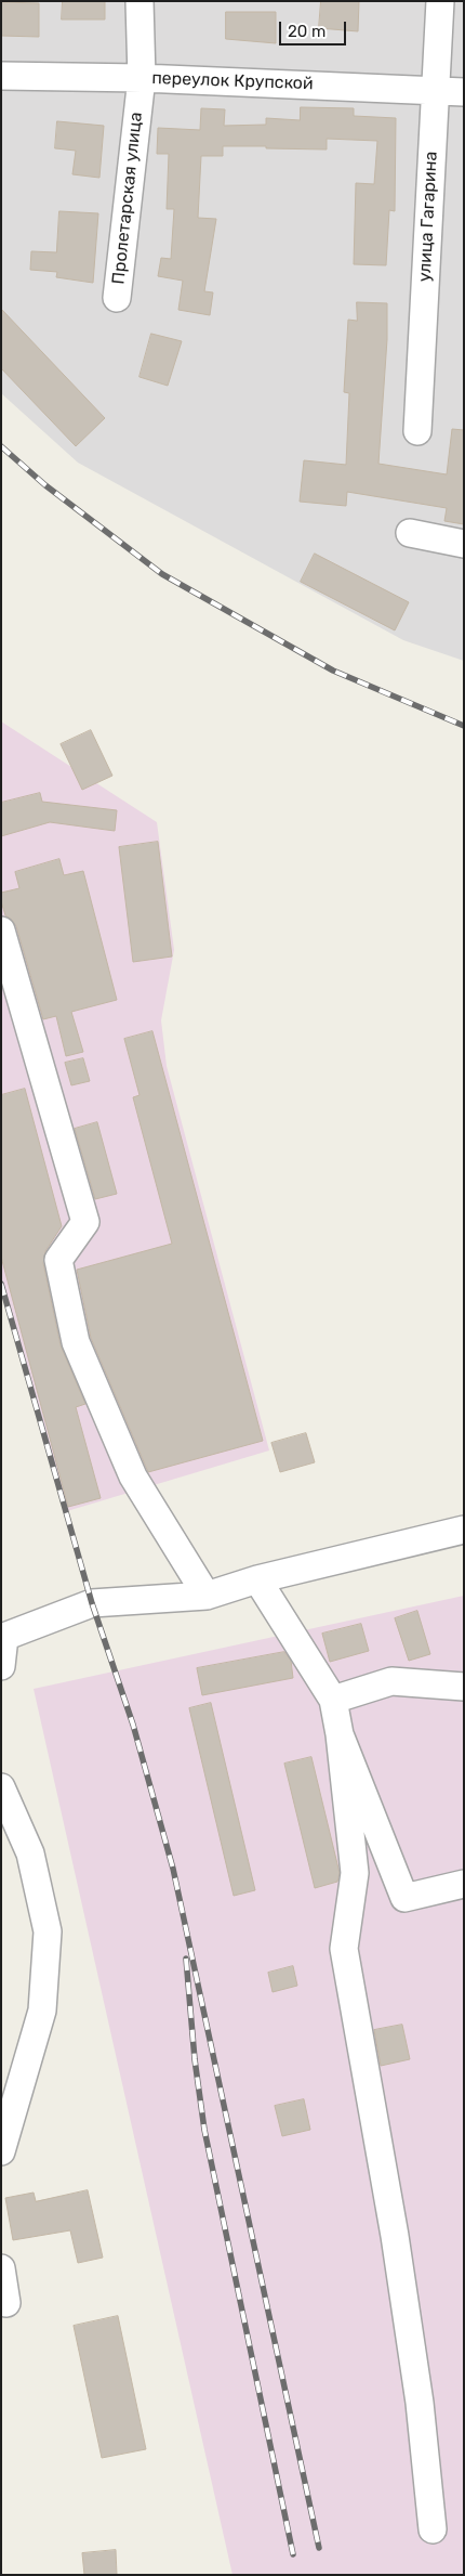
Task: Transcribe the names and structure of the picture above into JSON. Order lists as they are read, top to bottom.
{
  "streets": {
    "street": ["переулок Крупской", "Пролетарская улица", "улица Гагарина"]
  },
  "crossings": [
    ["переулок Крупской", "Пролетарская улица"],
    ["переулок Крупской", "улица Гагарина"]
  ],
  "scale_bar": "20 m"
}
